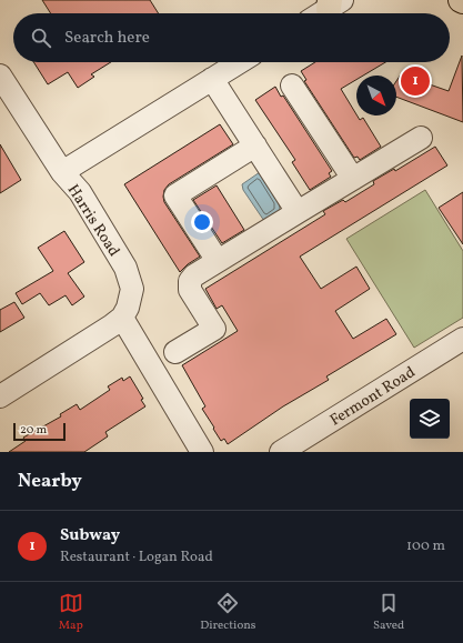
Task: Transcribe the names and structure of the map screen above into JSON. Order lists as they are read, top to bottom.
{
  "streets": {
    "street": ["Harris Road", "Fermont Road"]
  },
  "scale_bar": "20 m",
  "north": "bottom right",
  "page": {
    "search": "Search here",
    "pins": "1",
    "scale": "20 m",
    "heading": "Nearby",
    "list": [
      {
        "mark": "1",
        "name": "Subway",
        "note": "Restaurant · Logan Road",
        "value": "100 m"
      }
    ],
    "nav": ["Map", "Directions", "Saved"]
  }
}
